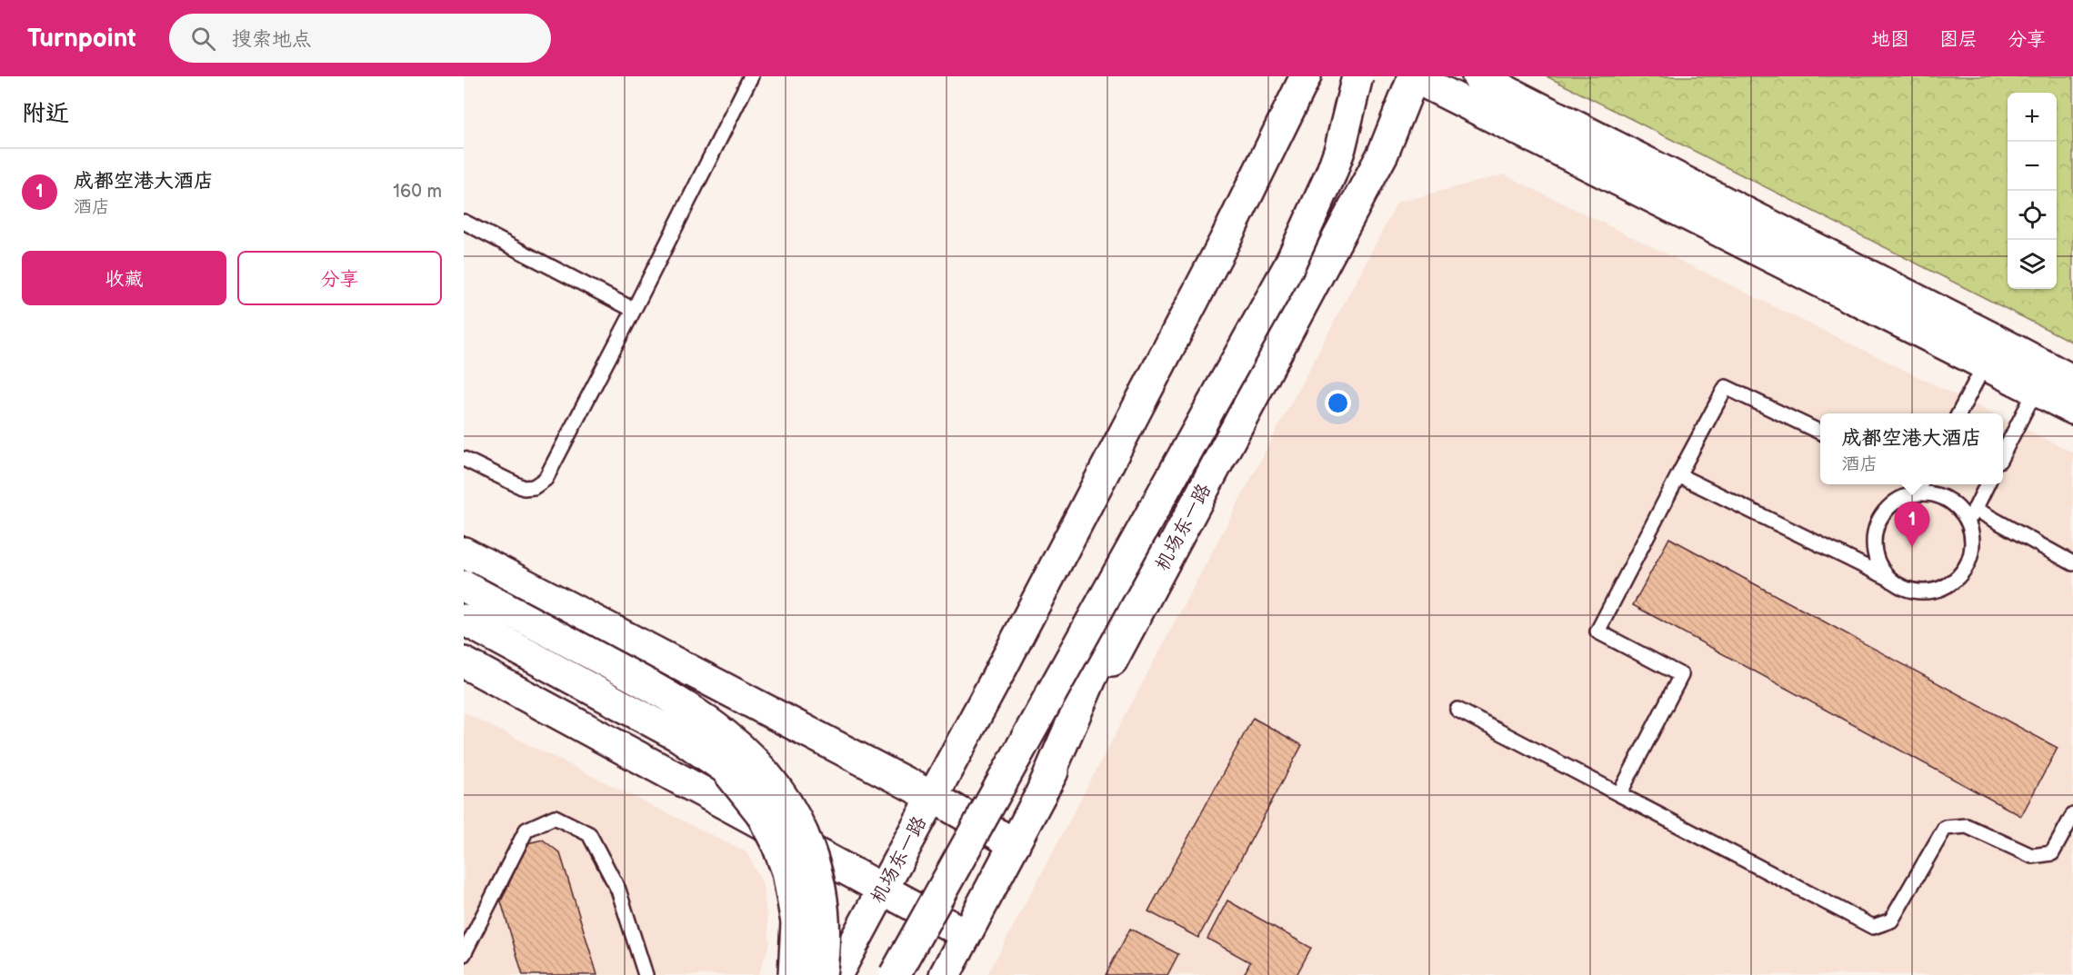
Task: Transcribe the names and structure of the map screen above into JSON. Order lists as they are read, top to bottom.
{
  "streets": {
    "street": ["机场东一路"]
  },
  "page": {
    "header": "Turnpoint",
    "search": "搜索地点",
    "nav": ["地图", "图层", "分享"],
    "heading": "附近",
    "map_buttons": ["+", "−"],
    "list": [
      {
        "mark": "1",
        "name": "成都空港大酒店",
        "note": "酒店",
        "value": "160 m"
      }
    ],
    "buttons": ["收藏", "分享"],
    "popup": ["成都空港大酒店", "酒店"],
    "pins": "1"
  }
}
